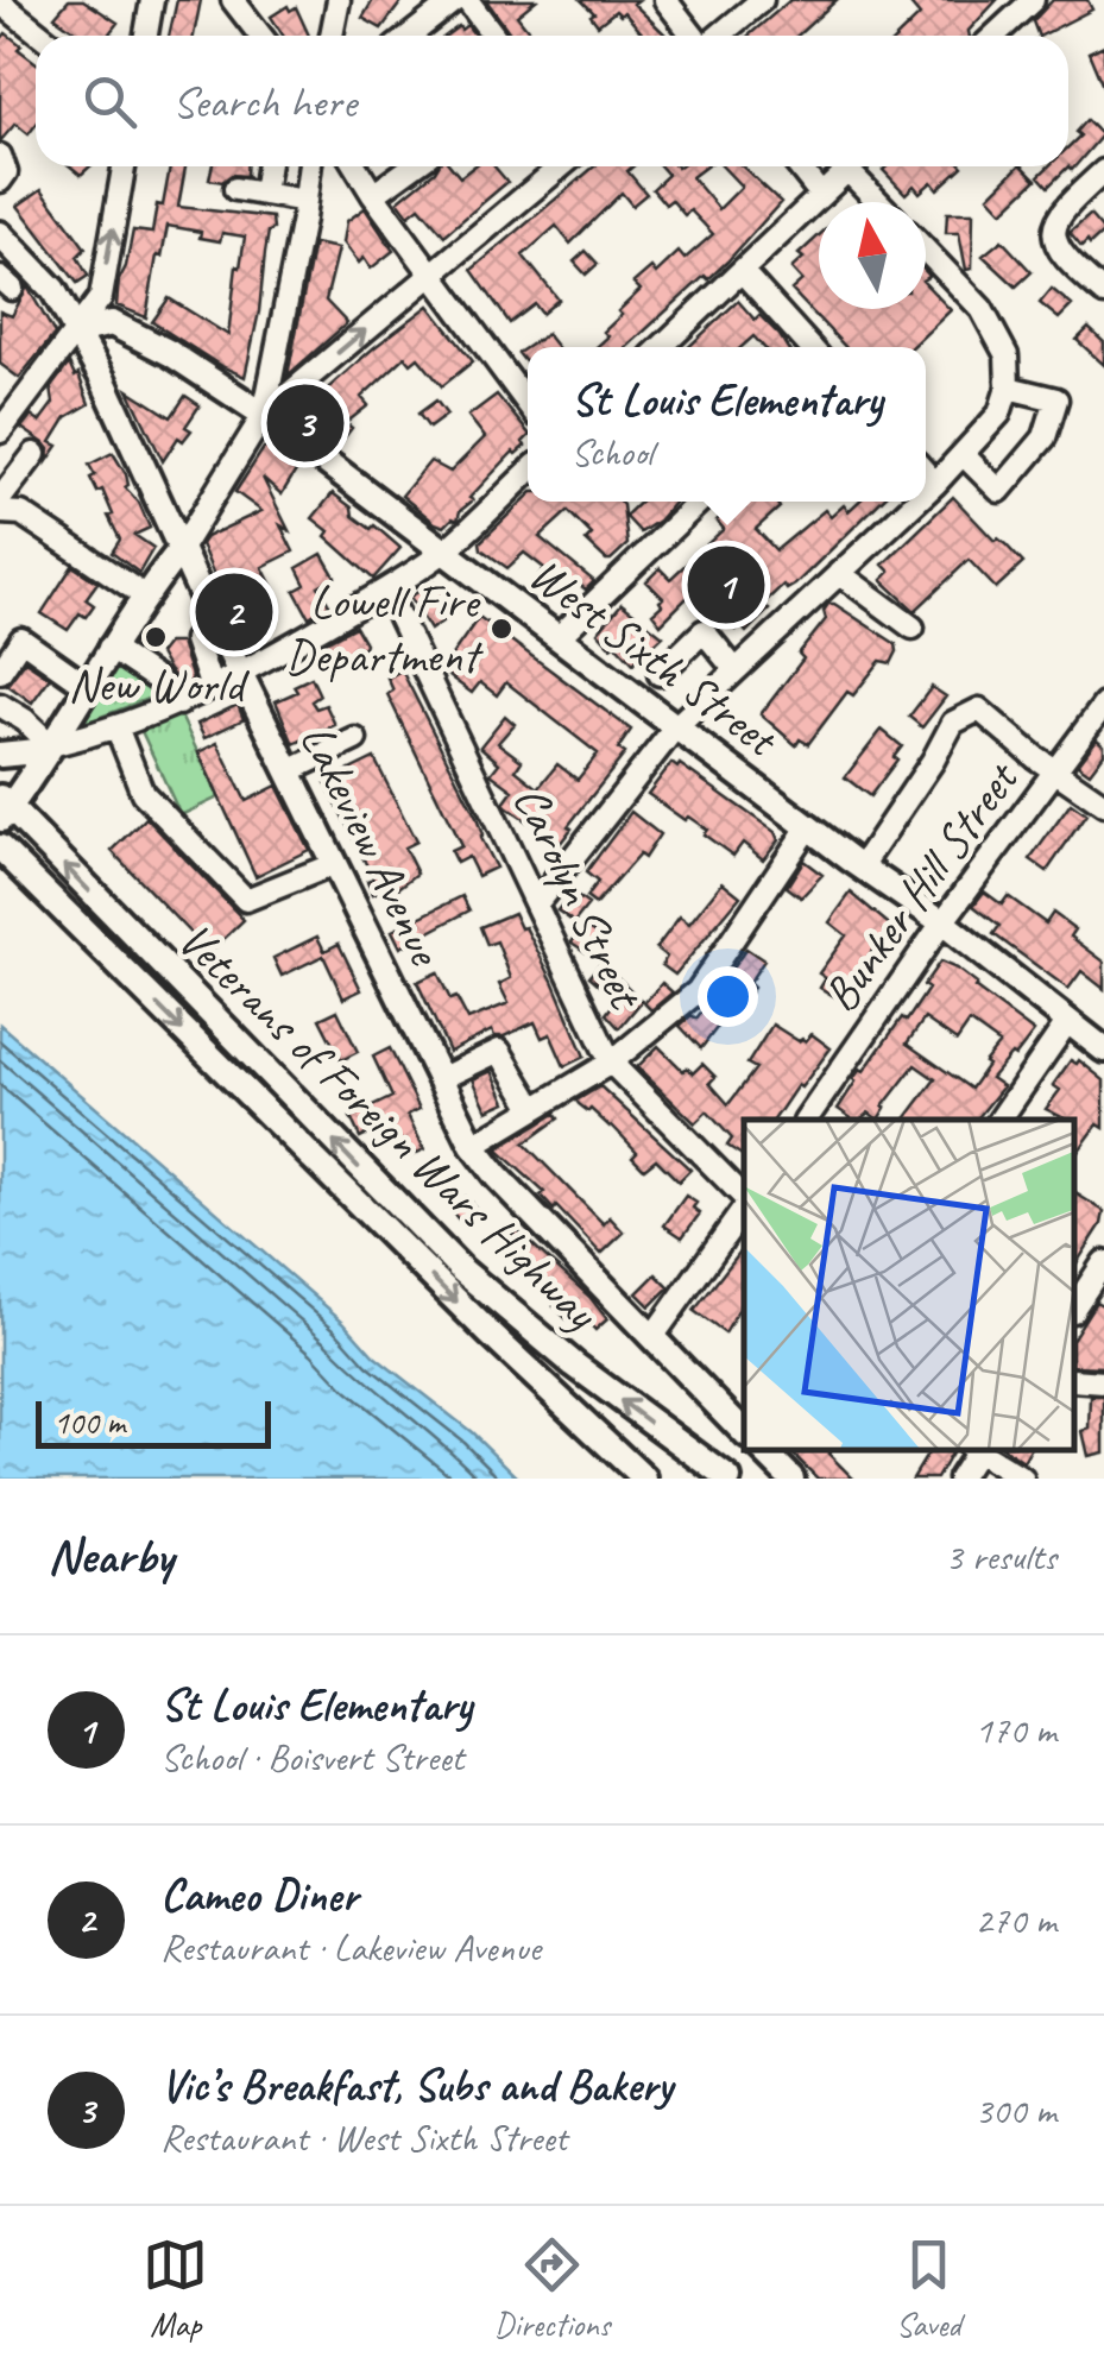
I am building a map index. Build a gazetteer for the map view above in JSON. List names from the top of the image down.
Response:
{
  "streets": {
    "main road": ["West Sixth Street", "Lakeview Avenue", "Veterans of Foreign Wars Highway"],
    "street": ["Bunker Hill Street", "Carolyn Street"]
  },
  "crossings": [
    ["West Sixth Street", "Lakeview Avenue"],
    ["West Sixth Street", "Bunker Hill Street"]
  ],
  "places": ["Lowell Fire Department", "New World"],
  "scale_bar": "100 m",
  "north": "top",
  "page": {
    "search": "Search here",
    "popup": ["St Louis Elementary", "School"],
    "pins": ["3", "1", "2"],
    "scale": "100 m",
    "heading": ["Nearby", "3 results"],
    "list": [
      {
        "mark": "1",
        "name": "St Louis Elementary",
        "note": "School · Boisvert Street",
        "value": "170 m"
      },
      {
        "mark": "2",
        "name": "Cameo Diner",
        "note": "Restaurant · Lakeview Avenue",
        "value": "270 m"
      },
      {
        "mark": "3",
        "name": "Vic’s Breakfast, Subs and Bakery",
        "note": "Restaurant · West Sixth Street",
        "value": "300 m"
      }
    ],
    "nav": ["Map", "Directions", "Saved"]
  }
}
